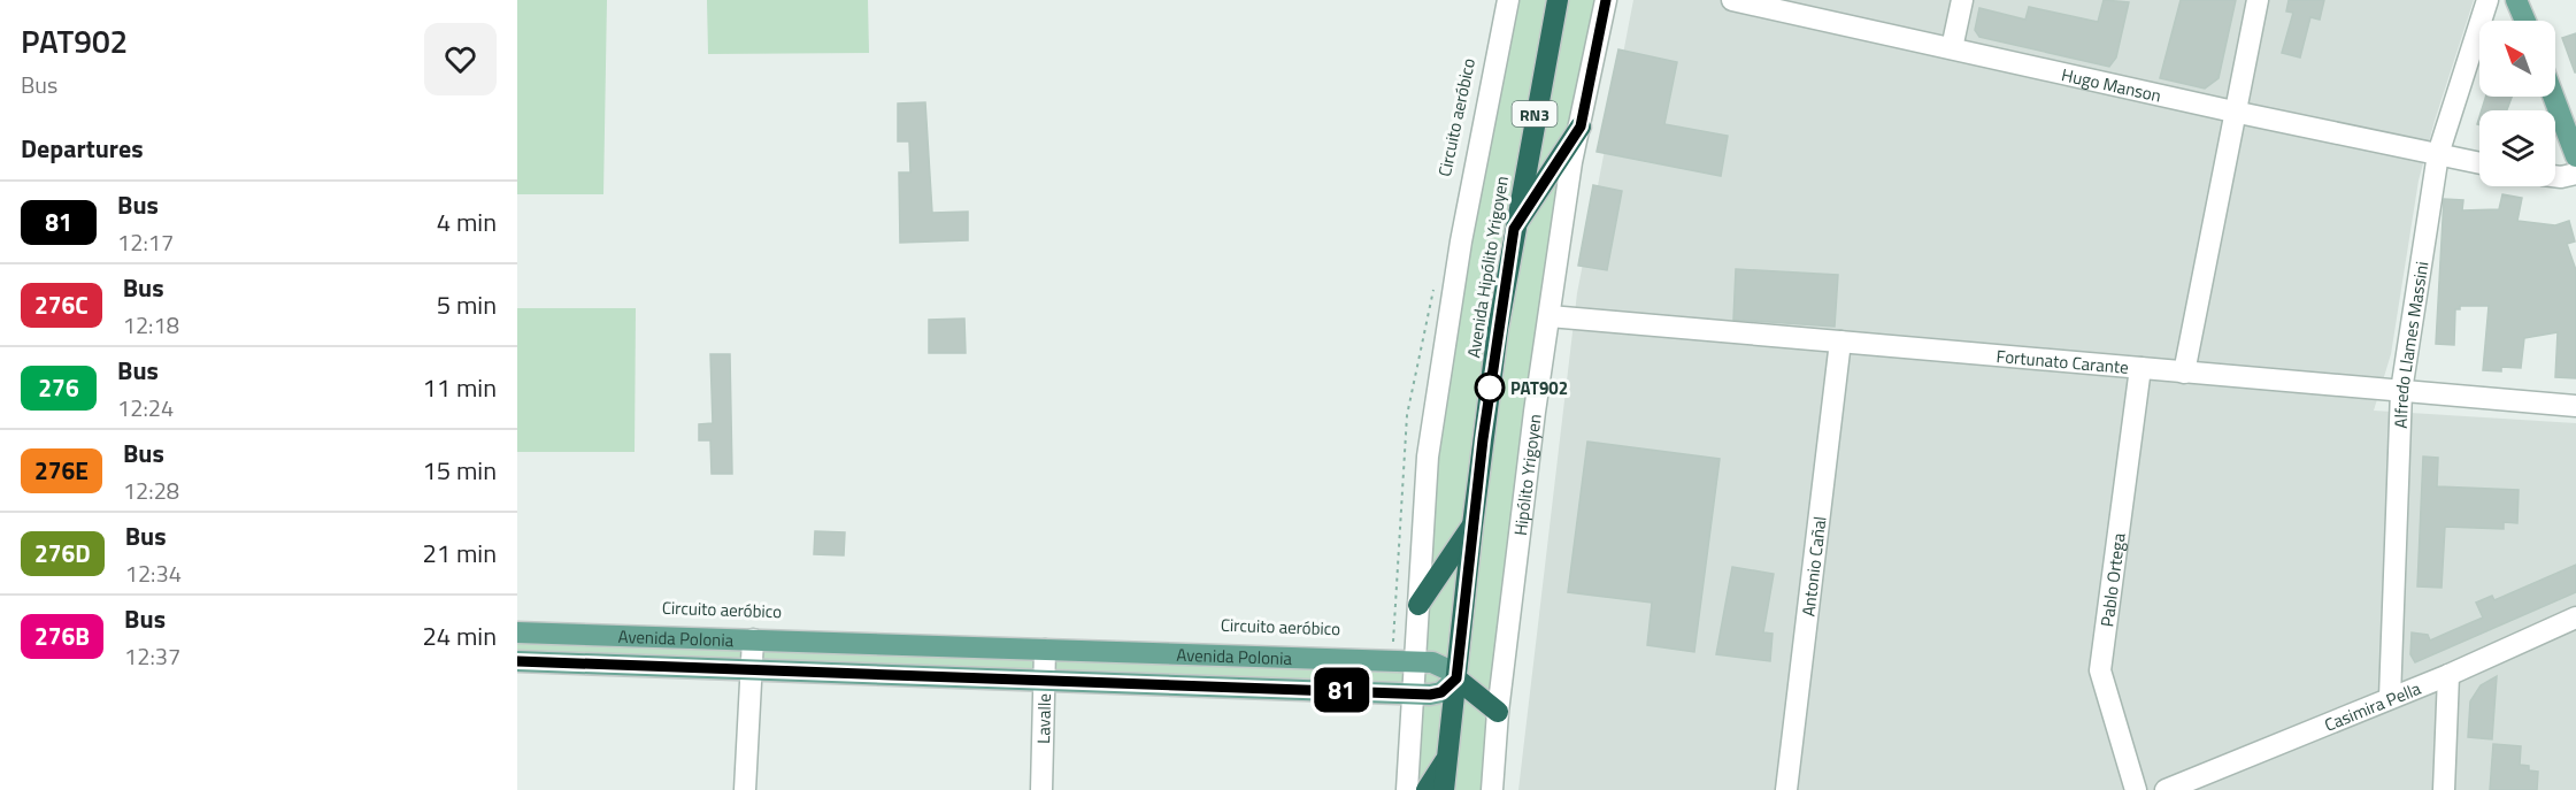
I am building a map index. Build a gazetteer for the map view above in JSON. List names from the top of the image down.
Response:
{
  "streets": {
    "highway": ["RN3", "Avenida Hipólito Yrigoyen"],
    "main road": ["Avenida Polonia"],
    "street": [
      "Hugo Manson",
      "Alfredo Llames Massini",
      "Fortunato Carante",
      "Hipólito Yrigoyen",
      "Antonio Cañal",
      "Pablo Ortega",
      "Casimira Pella",
      "Lavalle"
    ]
  },
  "crossings": [
    ["Hugo Manson", "Alfredo Llames Massini"],
    ["Avenida Hipólito Yrigoyen", "Avenida Polonia"],
    ["Alfredo Llames Massini", "Fortunato Carante"],
    ["Alfredo Llames Massini", "Casimira Pella"],
    ["Fortunato Carante", "Hipólito Yrigoyen"],
    ["Fortunato Carante", "Antonio Cañal"],
    ["Fortunato Carante", "Pablo Ortega"],
    ["Avenida Polonia", "Lavalle"]
  ],
  "places": ["PAT902"],
  "lines": ["bus line 81"],
  "north": "top left",
  "page": {
    "heading": [
      ["PAT902", "Bus"],
      "Departures"
    ],
    "on_map": "81",
    "list": [
      {
        "mark": "81",
        "name": "Bus",
        "note": "12:17",
        "value": "4 min"
      },
      {
        "mark": "276C",
        "name": "Bus",
        "note": "12:18",
        "value": "5 min"
      },
      {
        "mark": "276",
        "name": "Bus",
        "note": "12:24",
        "value": "11 min"
      },
      {
        "mark": "276E",
        "name": "Bus",
        "note": "12:28",
        "value": "15 min"
      },
      {
        "mark": "276D",
        "name": "Bus",
        "note": "12:34",
        "value": "21 min"
      },
      {
        "mark": "276B",
        "name": "Bus",
        "note": "12:37",
        "value": "24 min"
      }
    ]
  }
}
